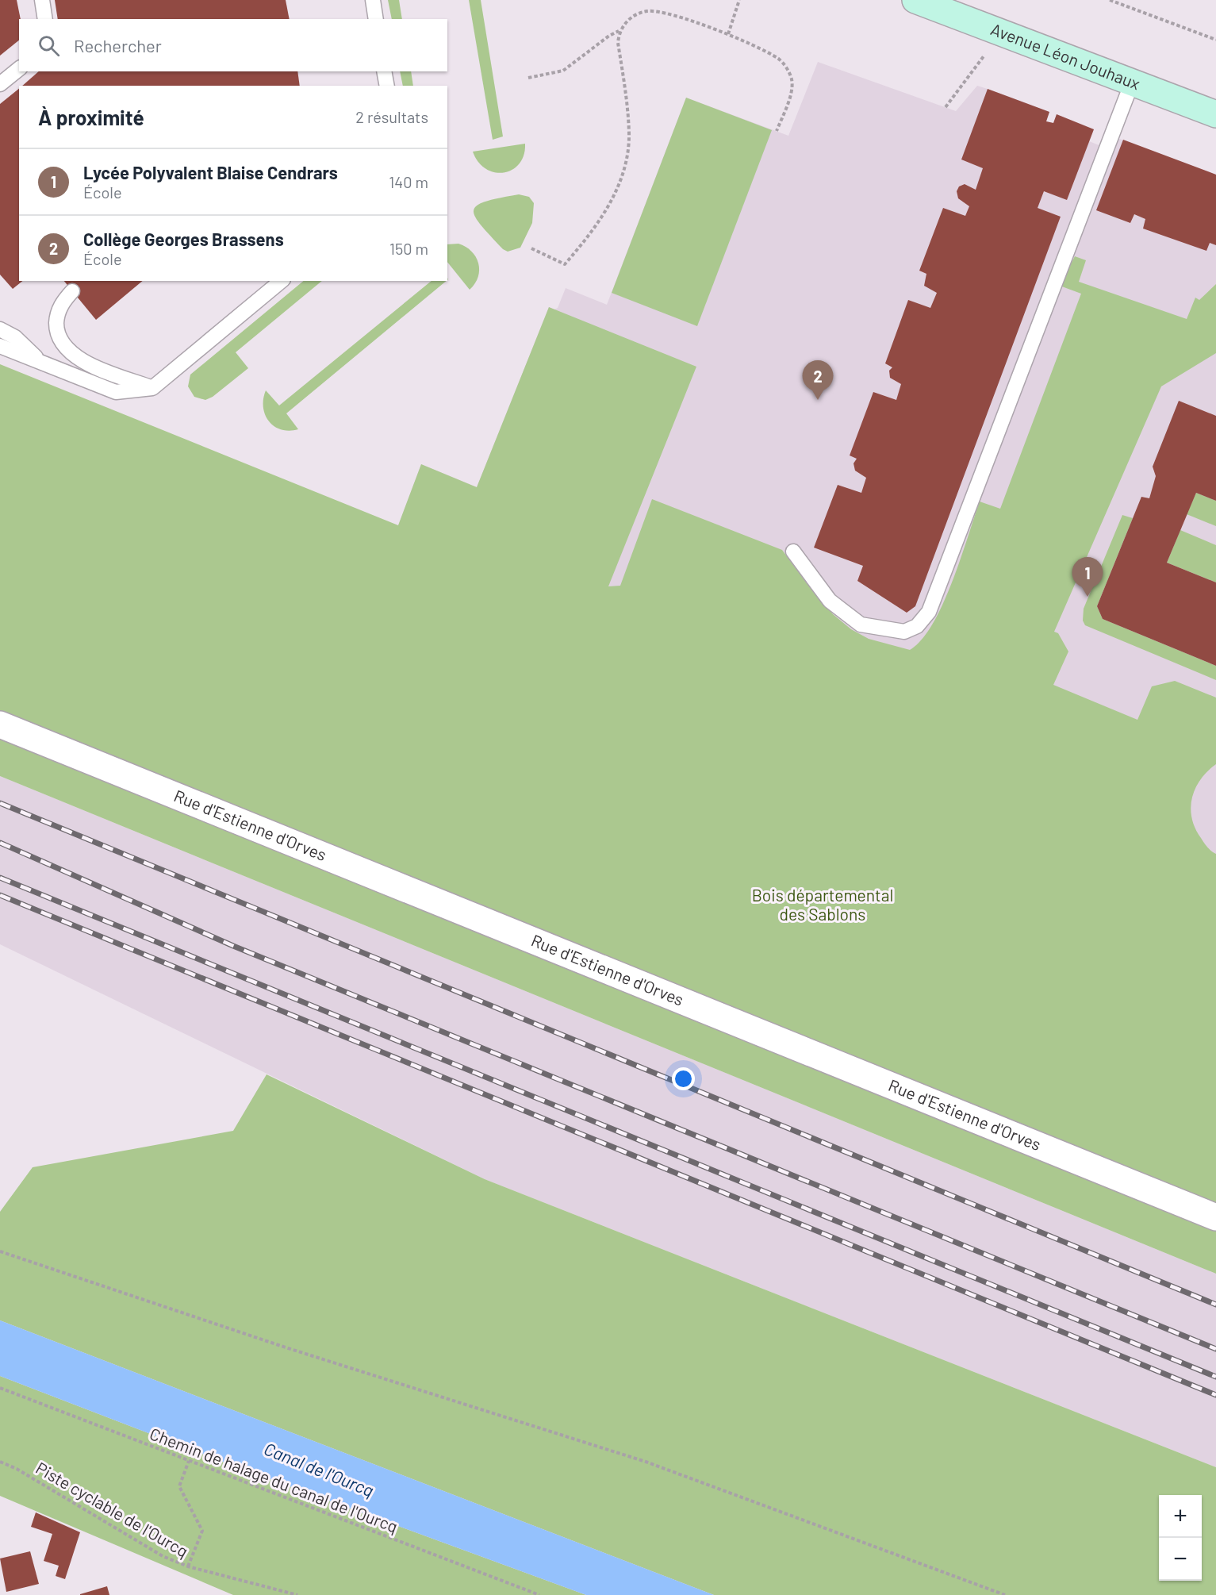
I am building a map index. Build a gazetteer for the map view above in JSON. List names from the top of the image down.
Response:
{
  "streets": {
    "street": ["Avenue Léon Jouhaux", "Rue d'Estienne d'Orves"],
    "path": ["Chemin de halage du canal de l'Ourcq", "Piste cyclable de l'Ourcq"]
  },
  "water": ["Canal de l'Ourcq"],
  "parks": ["Bois départemental des Sablons"],
  "page": {
    "search": "Rechercher",
    "heading": ["À proximité", "2 résultats"],
    "list": [
      {
        "mark": "1",
        "name": "Lycée Polyvalent Blaise Cendrars",
        "note": "École",
        "value": "140 m"
      },
      {
        "mark": "2",
        "name": "Collège Georges Brassens",
        "note": "École",
        "value": "150 m"
      }
    ],
    "pins": ["2", "1"],
    "map_buttons": ["+", "−"]
  }
}
